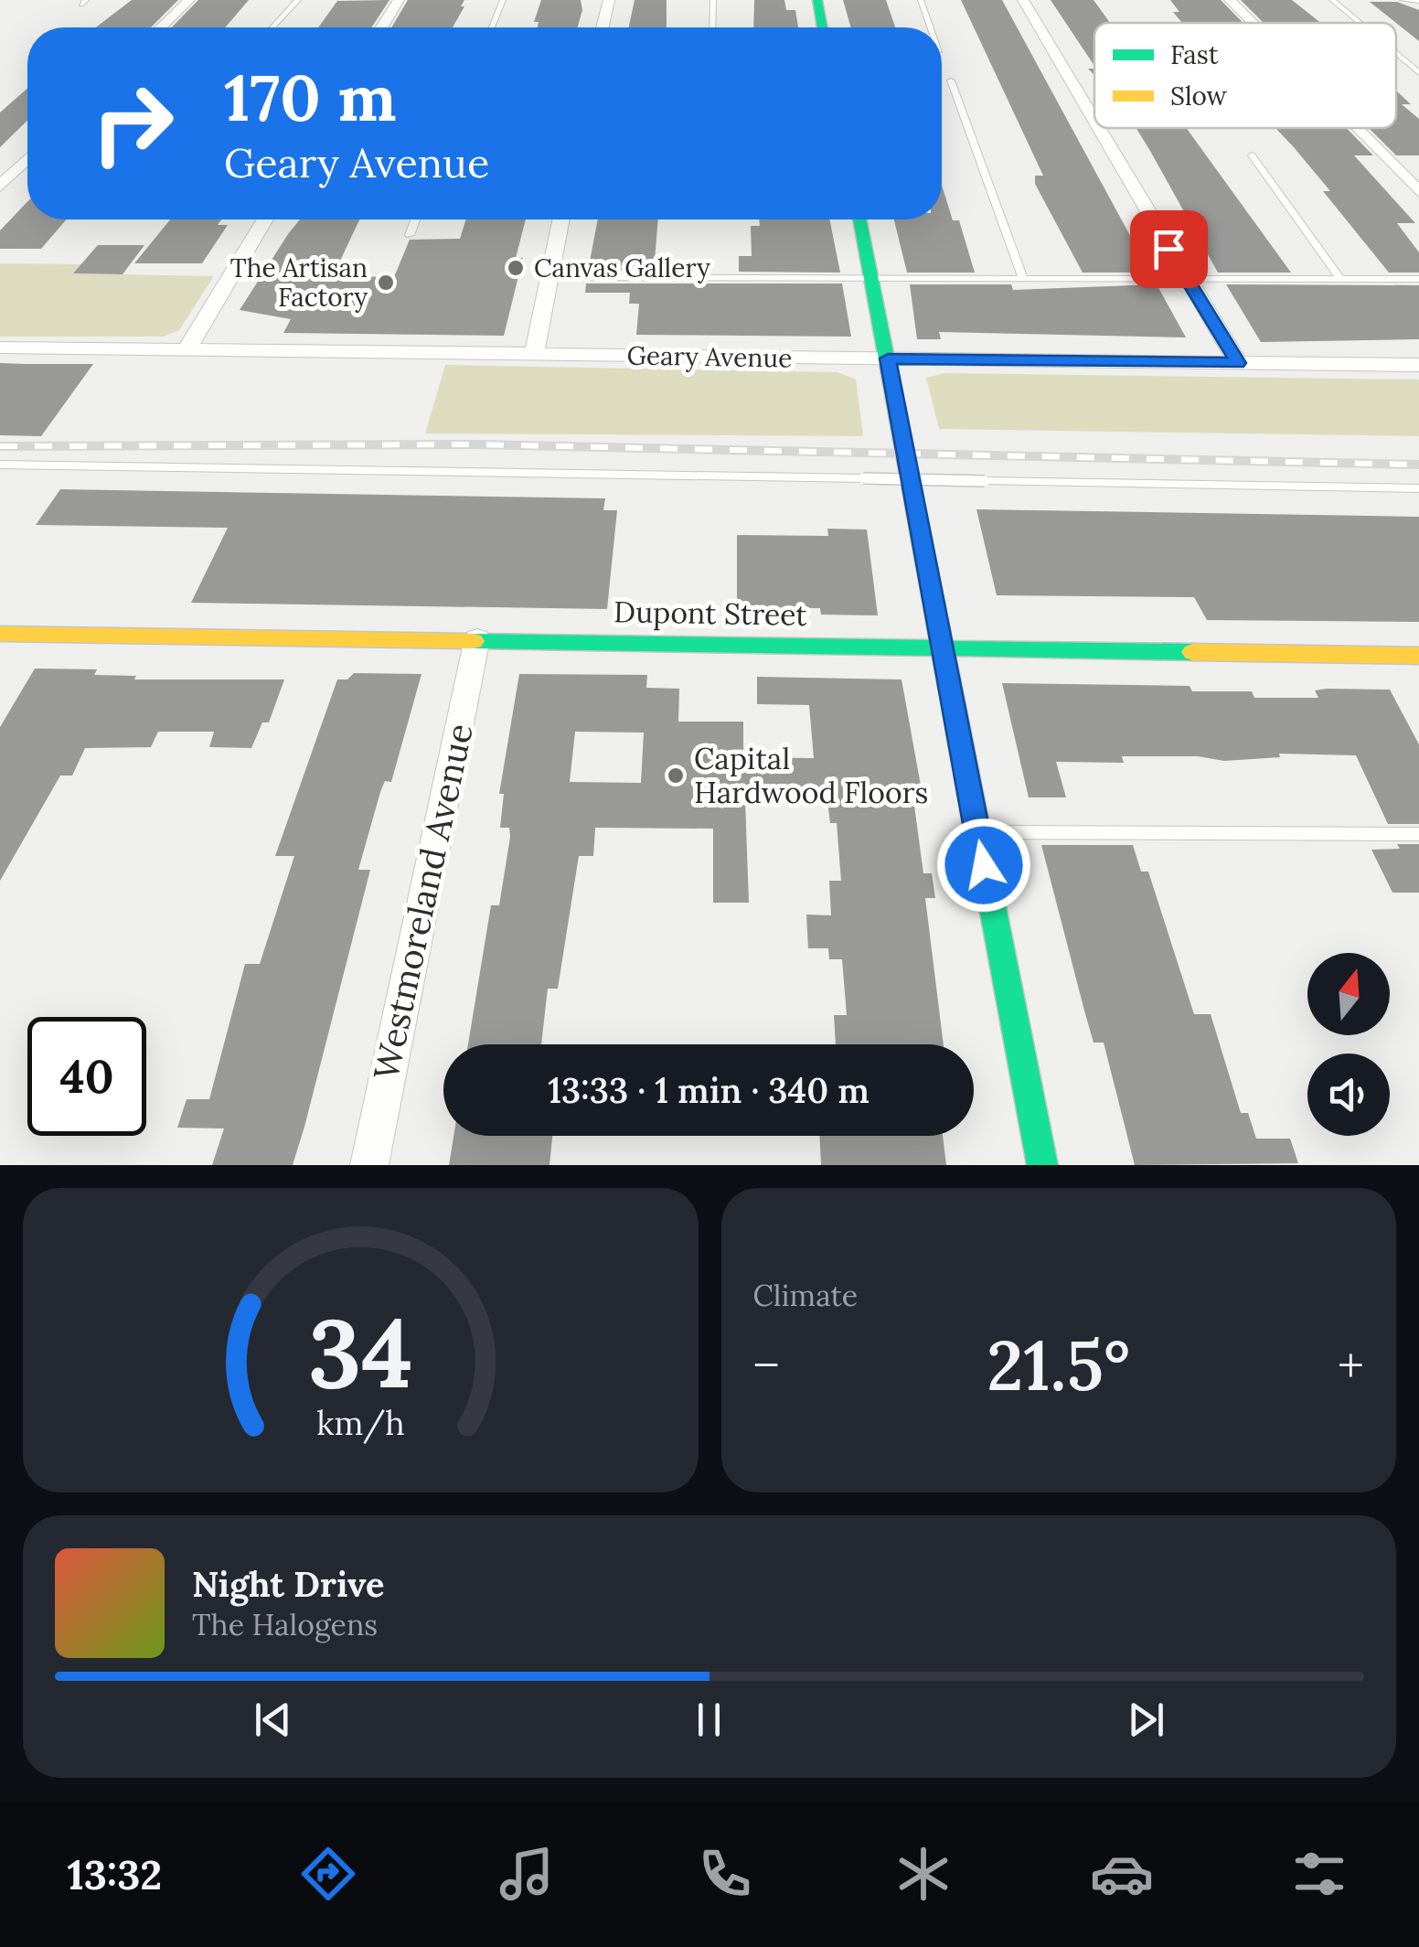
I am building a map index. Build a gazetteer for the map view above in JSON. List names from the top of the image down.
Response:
{
  "streets": {
    "street": ["Geary Avenue", "Dupont Street", "Westmoreland Avenue"]
  },
  "crossings": [
    ["Dupont Street", "Westmoreland Avenue"]
  ],
  "places": ["Canvas Gallery", "The Artisan Factory", "Capital Hardwood Floors"],
  "legend": ["Fast", "Slow"],
  "north": "top",
  "page": {
    "turn": ["170 m", "Geary Avenue"],
    "limit": "40",
    "trip": "13:33 · 1 min · 340 m",
    "tile": "Climate",
    "heat": ["−", "21.5°", "+"],
    "song": ["Night Drive", "The Halogens"],
    "tabs": "13:32",
    "gauge": ["34", "km/h"]
  }
}
